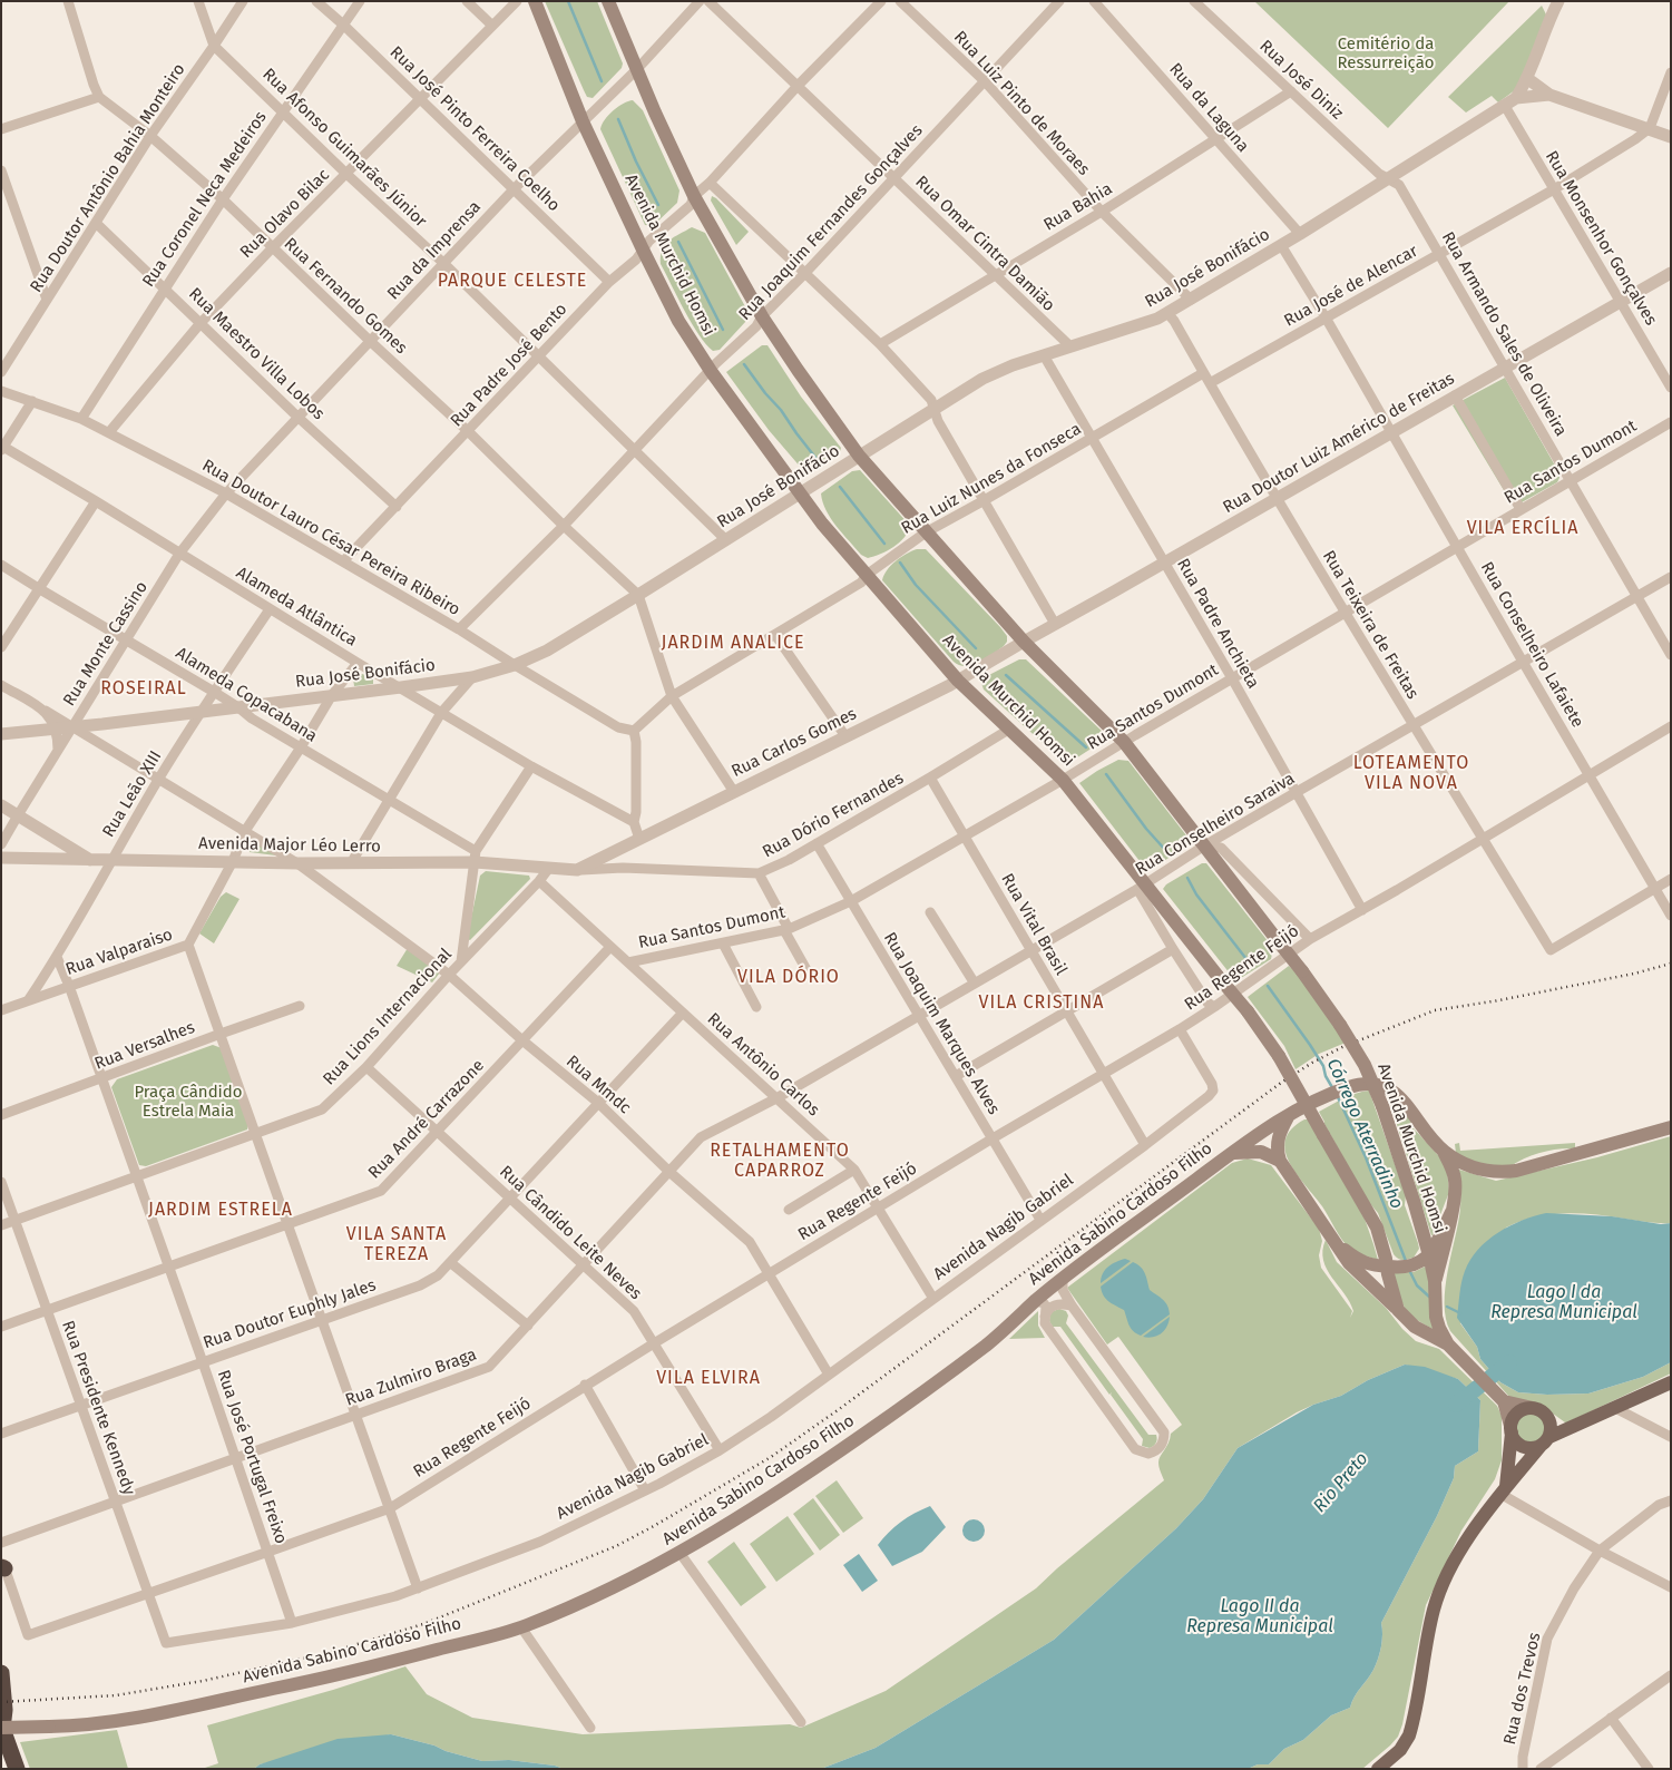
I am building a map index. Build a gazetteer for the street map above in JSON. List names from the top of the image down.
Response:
{
  "streets": {
    "main road": ["Avenida Murchid Homsi", "Avenida Sabino Cardoso Filho"],
    "street": [
      "Rua José Diniz",
      "Rua Luiz Pinto de Moraes",
      "Rua da Laguna",
      "Rua José Pinto Ferreira Coelho",
      "Rua Afonso Guimarães Júnior",
      "Rua Doutor Antônio Bahia Monteiro",
      "Rua Coronel Neca Medeiros",
      "Rua Bahia",
      "Rua Olavo Bilac",
      "Rua Joaquim Fernandes Gonçalves",
      "Rua Monsenhor Gonçalves",
      "Rua Omar Cintra Damião",
      "Rua da Imprensa",
      "Rua José Bonifácio",
      "Rua José de Alencar",
      "Rua Fernando Gomes",
      "Rua Armando Sales de Oliveira",
      "Rua Maestro Villa Lobos",
      "Rua Padre José Bento",
      "Rua Doutor Luiz Américo de Freitas",
      "Rua Santos Dumont",
      "Rua Luiz Nunes da Fonseca",
      "Rua Doutor Lauro César Pereira Ribeiro",
      "Alameda Atlântica",
      "Rua Padre Anchieta",
      "Rua Teixeira de Freitas",
      "Rua Monte Cassino",
      "Rua Conselheiro Lafaiete",
      "Alameda Copacabana",
      "Rua Carlos Gomes",
      "Rua Leão XIII",
      "Rua Dório Fernandes",
      "Rua Conselheiro Saraiva",
      "Avenida Major Léo Lerro",
      "Rua Vital Brasil",
      "Rua Valparaiso",
      "Rua Regente Feijó",
      "Rua Lions Internacional",
      "Rua Joaquim Marques Alves",
      "Rua Versalhes",
      "Rua Antônio Carlos",
      "Rua Mmdc",
      "Rua André Carrazone",
      "Avenida Nagib Gabriel",
      "Rua Cândido Leite Neves",
      "Rua Doutor Euphly Jales",
      "Rua Zulmiro Braga",
      "Rua Presidente Kennedy",
      "Rua José Portugal Freixo",
      "Rua dos Trevos"
    ]
  },
  "crossings": [
    ["Rua José Diniz", "Rua Bahia"],
    ["Rua José Diniz", "Rua José Bonifácio"],
    ["Rua José Diniz", "Rua Armando Sales de Oliveira"],
    ["Rua Luiz Pinto de Moraes", "Rua Bahia"],
    ["Rua Luiz Pinto de Moraes", "Rua Joaquim Fernandes Gonçalves"],
    ["Rua Luiz Pinto de Moraes", "Rua José Bonifácio"],
    ["Rua da Laguna", "Rua Bahia"],
    ["Rua da Laguna", "Rua José Bonifácio"],
    ["Rua José Pinto Ferreira Coelho", "Rua Coronel Neca Medeiros"],
    ["Rua José Pinto Ferreira Coelho", "Rua Olavo Bilac"],
    ["Rua José Pinto Ferreira Coelho", "Rua da Imprensa"],
    ["Rua José Pinto Ferreira Coelho", "Rua Padre José Bento"],
    ["Rua Afonso Guimarães Júnior", "Rua Doutor Antônio Bahia Monteiro"],
    ["Rua Afonso Guimarães Júnior", "Rua Coronel Neca Medeiros"],
    ["Rua Afonso Guimarães Júnior", "Rua Olavo Bilac"],
    ["Rua Afonso Guimarães Júnior", "Rua Joaquim Fernandes Gonçalves"],
    ["Rua Afonso Guimarães Júnior", "Rua da Imprensa"],
    ["Rua Afonso Guimarães Júnior", "Rua José Bonifácio"],
    ["Rua Afonso Guimarães Júnior", "Rua Padre José Bento"],
    ["Rua Doutor Antônio Bahia Monteiro", "Rua Fernando Gomes"],
    ["Rua Doutor Antônio Bahia Monteiro", "Rua Maestro Villa Lobos"],
    ["Rua Coronel Neca Medeiros", "Rua Fernando Gomes"],
    ["Rua Coronel Neca Medeiros", "Rua Maestro Villa Lobos"],
    ["Rua Coronel Neca Medeiros", "Rua Doutor Lauro César Pereira Ribeiro"],
    ["Rua Bahia", "Rua Omar Cintra Damião"],
    ["Rua Olavo Bilac", "Rua Fernando Gomes"],
    ["Rua Olavo Bilac", "Rua Maestro Villa Lobos"],
    ["Rua Olavo Bilac", "Rua Doutor Lauro César Pereira Ribeiro"],
    ["Rua Joaquim Fernandes Gonçalves", "Rua Omar Cintra Damião"],
    ["Rua Joaquim Fernandes Gonçalves", "Avenida Murchid Homsi"],
    ["Rua Joaquim Fernandes Gonçalves", "Rua Fernando Gomes"],
    ["Rua Joaquim Fernandes Gonçalves", "Rua Doutor Lauro César Pereira Ribeiro"],
    ["Rua Monsenhor Gonçalves", "Rua José Bonifácio"],
    ["Rua Monsenhor Gonçalves", "Rua José de Alencar"],
    ["Rua Monsenhor Gonçalves", "Rua Doutor Luiz Américo de Freitas"],
    ["Rua Omar Cintra Damião", "Rua José Bonifácio"],
    ["Rua Omar Cintra Damião", "Rua Padre José Bento"],
    ["Rua da Imprensa", "Avenida Murchid Homsi"],
    ["Rua da Imprensa", "Rua Fernando Gomes"],
    ["Rua da Imprensa", "Rua Maestro Villa Lobos"],
    ["Rua da Imprensa", "Rua Doutor Lauro César Pereira Ribeiro"],
    ["Rua da Imprensa", "Alameda Atlântica"],
    ["Rua da Imprensa", "Rua Monte Cassino"],
    ["Avenida Murchid Homsi", "Rua José Bonifácio"],
    ["Avenida Murchid Homsi", "Rua Padre José Bento"],
    ["Avenida Murchid Homsi", "Rua Doutor Luiz Américo de Freitas"],
    ["Avenida Murchid Homsi", "Rua Santos Dumont"],
    ["Avenida Murchid Homsi", "Rua Luiz Nunes da Fonseca"],
    ["Avenida Murchid Homsi", "Rua Carlos Gomes"],
    ["Avenida Murchid Homsi", "Rua Dório Fernandes"],
    ["Avenida Murchid Homsi", "Rua Conselheiro Saraiva"],
    ["Rua José Bonifácio", "Rua Fernando Gomes"],
    ["Rua José Bonifácio", "Rua Armando Sales de Oliveira"],
    ["Rua José Bonifácio", "Rua Doutor Lauro César Pereira Ribeiro"],
    ["Rua José Bonifácio", "Alameda Atlântica"],
    ["Rua José Bonifácio", "Rua Padre Anchieta"],
    ["Rua José Bonifácio", "Rua Teixeira de Freitas"],
    ["Rua José Bonifácio", "Rua Monte Cassino"],
    ["Rua José Bonifácio", "Rua Conselheiro Lafaiete"],
    ["Rua José Bonifácio", "Alameda Copacabana"],
    ["Rua José Bonifácio", "Rua Leão XIII"],
    ["Rua José Bonifácio", "Rua Valparaiso"],
    ["Rua José Bonifácio", "Rua Mmdc"],
    ["Rua José de Alencar", "Rua Armando Sales de Oliveira"],
    ["Rua José de Alencar", "Rua Teixeira de Freitas"],
    ["Rua José de Alencar", "Rua Conselheiro Lafaiete"],
    ["Rua Fernando Gomes", "Rua Padre José Bento"],
    ["Rua Armando Sales de Oliveira", "Rua Doutor Luiz Américo de Freitas"],
    ["Rua Armando Sales de Oliveira", "Rua Santos Dumont"],
    ["Rua Armando Sales de Oliveira", "Rua Conselheiro Saraiva"],
    ["Rua Maestro Villa Lobos", "Rua Padre José Bento"],
    ["Rua Padre José Bento", "Rua Doutor Lauro César Pereira Ribeiro"],
    ["Rua Doutor Luiz Américo de Freitas", "Rua Padre Anchieta"],
    ["Rua Doutor Luiz Américo de Freitas", "Rua Teixeira de Freitas"],
    ["Rua Doutor Luiz Américo de Freitas", "Rua Conselheiro Lafaiete"],
    ["Rua Doutor Luiz Américo de Freitas", "Rua Carlos Gomes"],
    ["Rua Santos Dumont", "Rua Padre Anchieta"],
    ["Rua Santos Dumont", "Rua Teixeira de Freitas"],
    ["Rua Santos Dumont", "Rua Conselheiro Lafaiete"],
    ["Rua Santos Dumont", "Rua Vital Brasil"],
    ["Rua Santos Dumont", "Rua Joaquim Marques Alves"],
    ["Rua Santos Dumont", "Rua Antônio Carlos"],
    ["Rua Luiz Nunes da Fonseca", "Rua Doutor Lauro César Pereira Ribeiro"],
    ["Rua Luiz Nunes da Fonseca", "Rua Padre Anchieta"],
    ["Rua Luiz Nunes da Fonseca", "Rua Teixeira de Freitas"],
    ["Alameda Atlântica", "Rua Monte Cassino"],
    ["Alameda Atlântica", "Rua Leão XIII"],
    ["Alameda Atlântica", "Rua Valparaiso"],
    ["Rua Padre Anchieta", "Rua Conselheiro Saraiva"],
    ["Rua Padre Anchieta", "Rua Regente Feijó"],
    ["Rua Teixeira de Freitas", "Rua Conselheiro Lafaiete"],
    ["Rua Teixeira de Freitas", "Rua Conselheiro Saraiva"],
    ["Rua Teixeira de Freitas", "Rua Regente Feijó"],
    ["Rua Monte Cassino", "Alameda Copacabana"],
    ["Rua Monte Cassino", "Rua Mmdc"],
    ["Rua Conselheiro Lafaiete", "Rua Conselheiro Saraiva"],
    ["Rua Conselheiro Lafaiete", "Rua Regente Feijó"],
    ["Alameda Copacabana", "Rua Leão XIII"],
    ["Alameda Copacabana", "Avenida Major Léo Lerro"],
    ["Alameda Copacabana", "Rua Valparaiso"],
    ["Rua Carlos Gomes", "Rua Dório Fernandes"],
    ["Rua Carlos Gomes", "Avenida Major Léo Lerro"],
    ["Rua Leão XIII", "Avenida Major Léo Lerro"],
    ["Rua Leão XIII", "Rua Valparaiso"],
    ["Rua Leão XIII", "Rua Mmdc"],
    ["Rua Leão XIII", "Rua José Portugal Freixo"],
    ["Rua Dório Fernandes", "Avenida Major Léo Lerro"],
    ["Rua Dório Fernandes", "Rua Vital Brasil"],
    ["Rua Dório Fernandes", "Rua Joaquim Marques Alves"],
    ["Rua Conselheiro Saraiva", "Rua Vital Brasil"],
    ["Rua Conselheiro Saraiva", "Rua Joaquim Marques Alves"],
    ["Rua Conselheiro Saraiva", "Rua Antônio Carlos"],
    ["Rua Conselheiro Saraiva", "Rua Zulmiro Braga"],
    ["Avenida Major Léo Lerro", "Rua Valparaiso"],
    ["Avenida Major Léo Lerro", "Rua Lions Internacional"],
    ["Avenida Major Léo Lerro", "Rua Mmdc"],
    ["Rua Vital Brasil", "Rua Regente Feijó"],
    ["Rua Vital Brasil", "Avenida Nagib Gabriel"],
    ["Rua Valparaiso", "Rua Mmdc"],
    ["Rua Valparaiso", "Rua José Portugal Freixo"],
    ["Rua Regente Feijó", "Rua Joaquim Marques Alves"],
    ["Rua Regente Feijó", "Rua Antônio Carlos"],
    ["Rua Regente Feijó", "Rua Mmdc"],
    ["Rua Regente Feijó", "Avenida Nagib Gabriel"],
    ["Rua Regente Feijó", "Rua Cândido Leite Neves"],
    ["Rua Regente Feijó", "Rua Presidente Kennedy"],
    ["Rua Regente Feijó", "Rua José Portugal Freixo"],
    ["Rua Lions Internacional", "Rua Antônio Carlos"],
    ["Rua Lions Internacional", "Rua Mmdc"],
    ["Rua Lions Internacional", "Rua Cândido Leite Neves"],
    ["Rua Lions Internacional", "Rua Presidente Kennedy"],
    ["Rua Lions Internacional", "Rua José Portugal Freixo"],
    ["Rua Joaquim Marques Alves", "Avenida Nagib Gabriel"],
    ["Rua Versalhes", "Rua José Portugal Freixo"],
    ["Rua Antônio Carlos", "Rua André Carrazone"],
    ["Rua Antônio Carlos", "Avenida Nagib Gabriel"],
    ["Rua Antônio Carlos", "Rua Doutor Euphly Jales"],
    ["Rua Antônio Carlos", "Rua Zulmiro Braga"],
    ["Rua Mmdc", "Rua André Carrazone"],
    ["Rua Mmdc", "Avenida Nagib Gabriel"],
    ["Rua Mmdc", "Rua Doutor Euphly Jales"],
    ["Rua Mmdc", "Rua Zulmiro Braga"],
    ["Rua André Carrazone", "Rua Cândido Leite Neves"],
    ["Rua André Carrazone", "Rua Presidente Kennedy"],
    ["Rua André Carrazone", "Rua José Portugal Freixo"],
    ["Avenida Nagib Gabriel", "Rua Cândido Leite Neves"],
    ["Avenida Nagib Gabriel", "Rua Presidente Kennedy"],
    ["Avenida Nagib Gabriel", "Rua José Portugal Freixo"],
    ["Rua Cândido Leite Neves", "Rua Doutor Euphly Jales"],
    ["Rua Cândido Leite Neves", "Rua Zulmiro Braga"],
    ["Rua Doutor Euphly Jales", "Rua Presidente Kennedy"],
    ["Rua Doutor Euphly Jales", "Rua José Portugal Freixo"],
    ["Rua Zulmiro Braga", "Rua Presidente Kennedy"],
    ["Rua Zulmiro Braga", "Rua José Portugal Freixo"]
  ],
  "districts": [
    "PARQUE CELESTE",
    "VILA ERCÍLIA",
    "JARDIM ANALICE",
    "ROSEIRAL",
    "LOTEAMENTO VILA NOVA",
    "VILA DÓRIO",
    "VILA CRISTINA",
    "RETALHAMENTO CAPARROZ",
    "JARDIM ESTRELA",
    "VILA SANTA TEREZA",
    "VILA ELVIRA"
  ],
  "water": [
    "Córrego Aterradinho",
    "Lago I da Represa Municipal",
    "Rio Preto",
    "Lago II da Represa Municipal"
  ],
  "parks": ["Cemitério da Ressurreição", "Praça Cândido Estrela Maia"]
}
